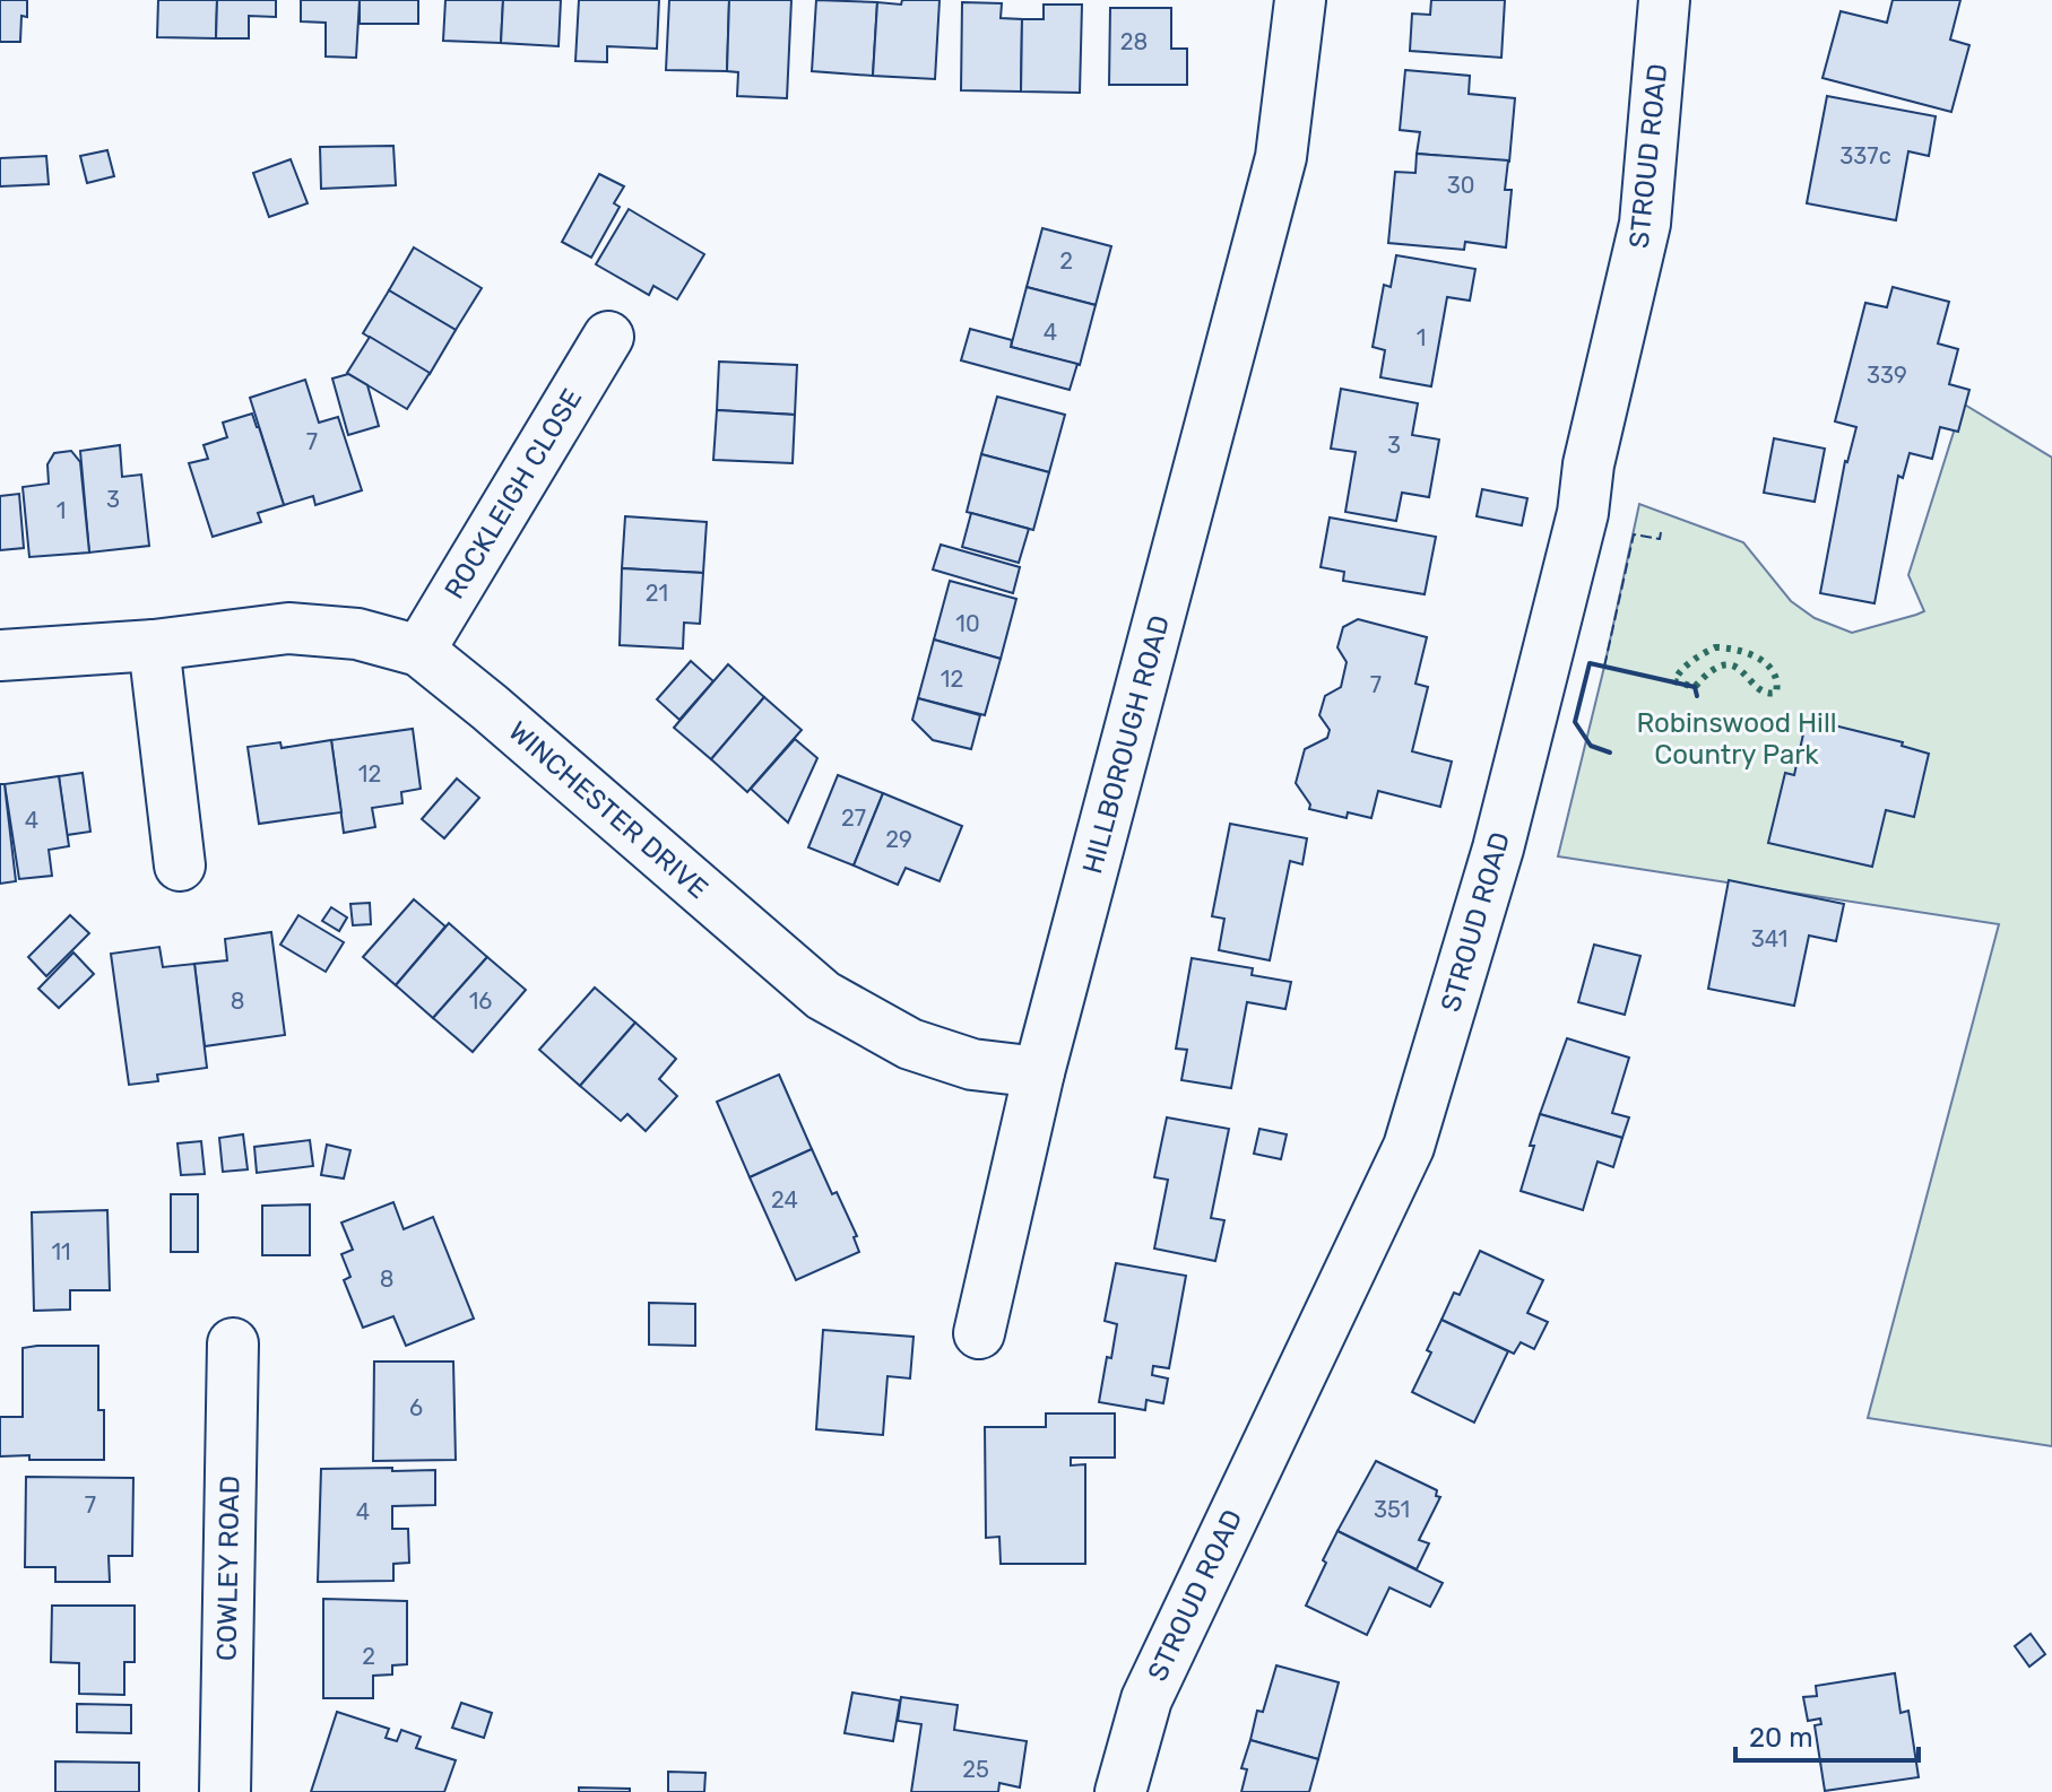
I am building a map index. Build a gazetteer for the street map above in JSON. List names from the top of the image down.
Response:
{
  "streets": {
    "street": [
      "STROUD ROAD",
      "ROCKLEIGH CLOSE",
      "HILLBOROUGH ROAD",
      "WINCHESTER DRIVE",
      "COWLEY ROAD"
    ]
  },
  "crossings": [
    ["ROCKLEIGH CLOSE", "WINCHESTER DRIVE"],
    ["HILLBOROUGH ROAD", "WINCHESTER DRIVE"]
  ],
  "parks": ["Robinswood Hill Country Park"],
  "house_numbers": [
    "28",
    "337c",
    "30",
    "2",
    "4",
    "1",
    "339",
    "7",
    "3",
    "3",
    "1",
    "21",
    "10",
    "12",
    "7",
    "12",
    "27",
    "4",
    "29",
    "341",
    "8",
    "16",
    "24",
    "11",
    "8",
    "6",
    "7",
    "351",
    "4",
    "2",
    "25"
  ],
  "scale_bar": "20 m"
}
